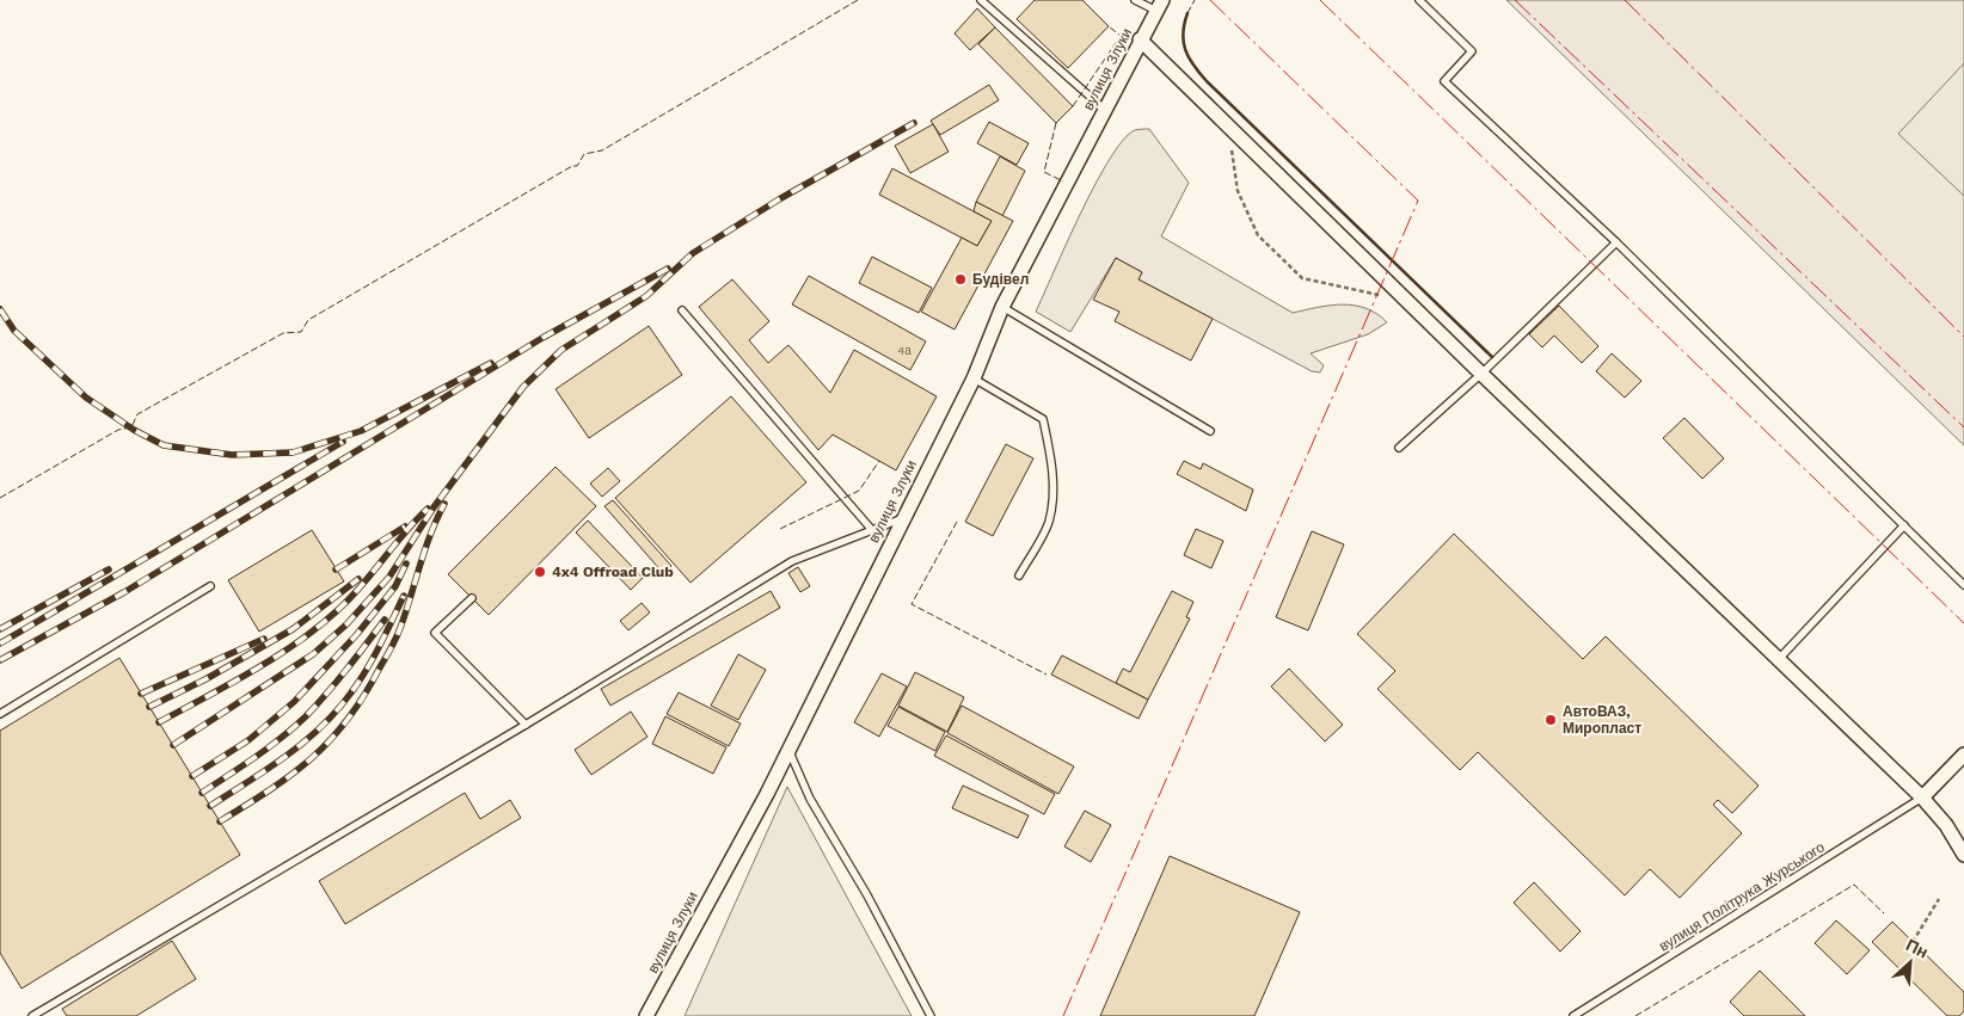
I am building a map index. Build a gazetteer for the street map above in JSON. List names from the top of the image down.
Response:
{
  "streets": {
    "street": ["вулиця Злуки"],
    "lane": ["вулиця Політрука Журського"]
  },
  "places": ["Будівел", "4x4 Offroad Club", "АвтоВАЗ, Миропласт"],
  "house_numbers": ["4а"],
  "north": "top right"
}
